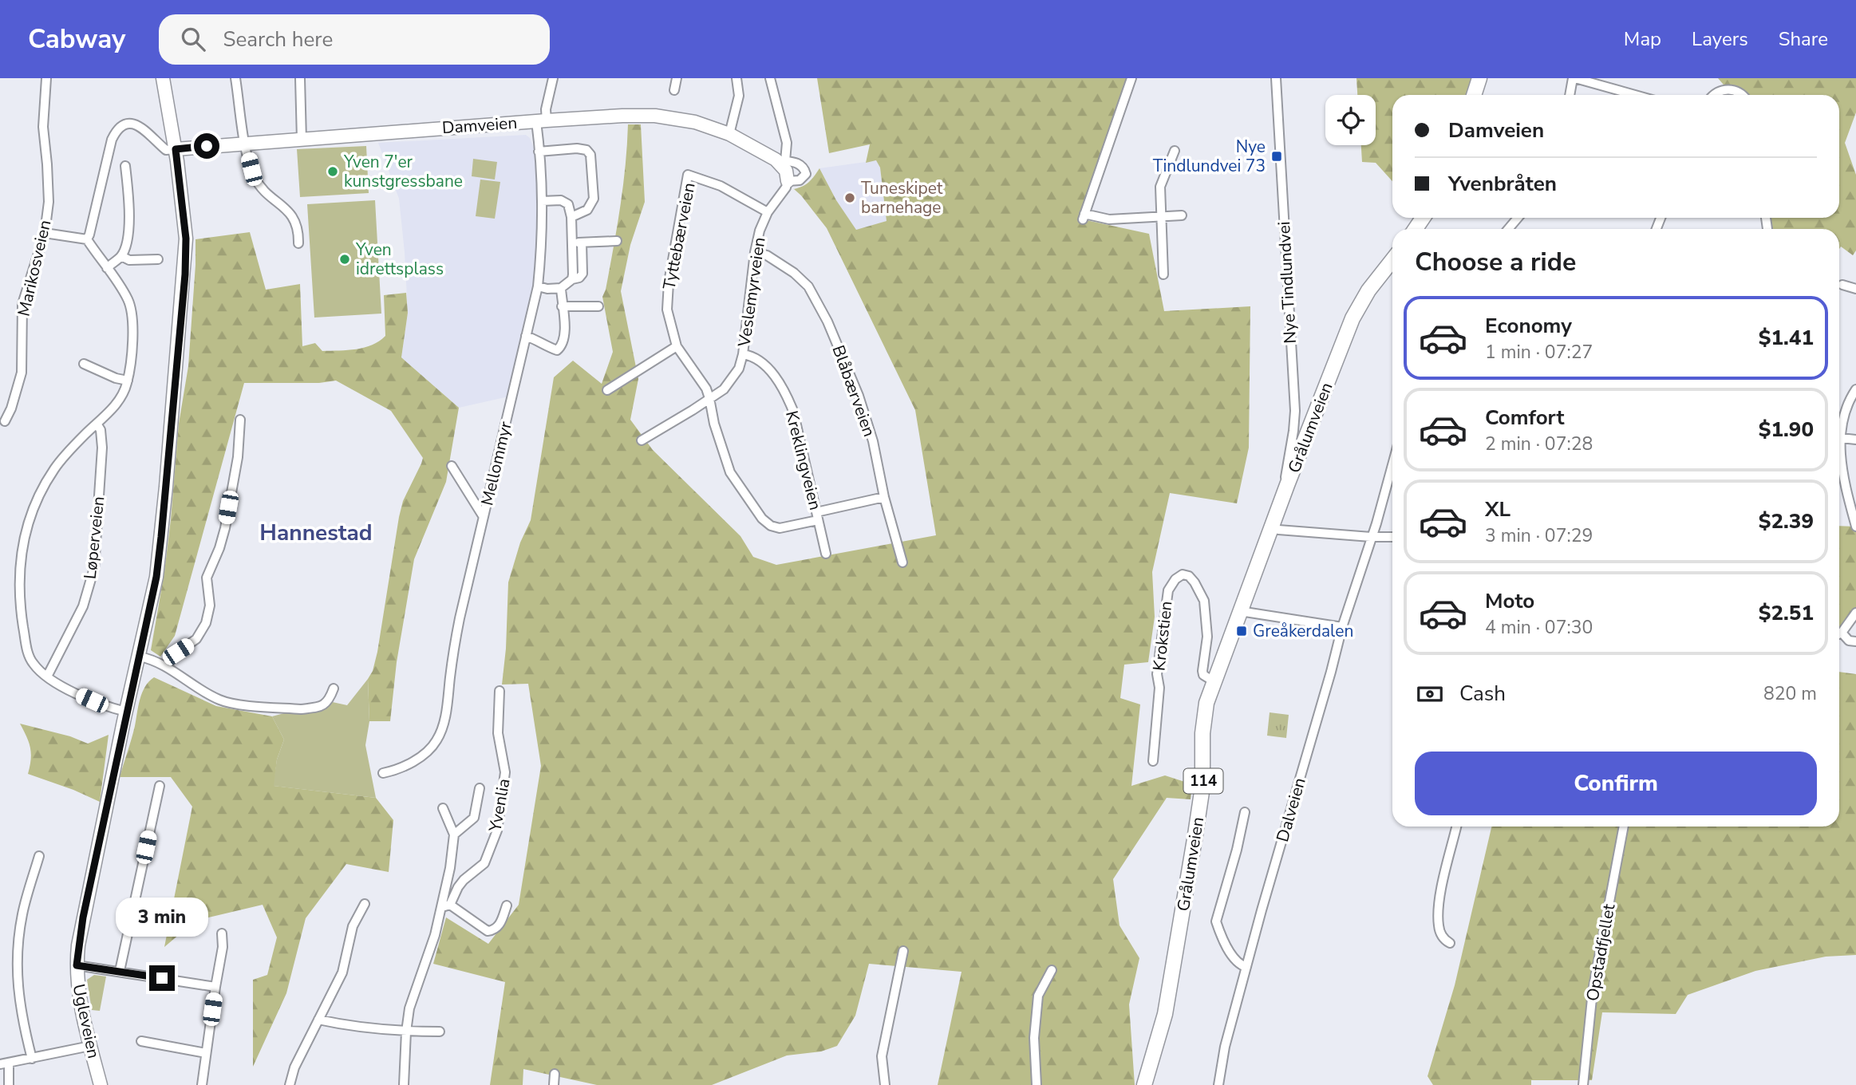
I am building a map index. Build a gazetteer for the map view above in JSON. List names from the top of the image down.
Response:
{
  "streets": {
    "main road": ["Grålumveien", "114"],
    "street": [
      "Damveien",
      "Tyttebærveien",
      "Marikosveien",
      "Nye Tindlundvei",
      "Veslemyrveien",
      "Blåbærveien",
      "Kreklingveien",
      "Mellommyr",
      "Løperveien",
      "Krokstien",
      "Yvenlia",
      "Dalveien",
      "Opstadfjellet",
      "Ugleveien"
    ]
  },
  "crossings": [
    ["Damveien", "Veslemyrveien"],
    ["Damveien", "Mellommyr"],
    ["Damveien", "Ugleveien"],
    ["Tyttebærveien", "Veslemyrveien"],
    ["Tyttebærveien", "Blåbærveien"],
    ["Tyttebærveien", "Kreklingveien"],
    ["Nye Tindlundvei", "Grålumveien"],
    ["Veslemyrveien", "Blåbærveien"],
    ["Veslemyrveien", "Kreklingveien"],
    ["Grålumveien", "Krokstien"]
  ],
  "districts": ["Hannestad"],
  "places": {
    "transit": ["Nye Tindlundvei 73", "Greåkerdalen"],
    "other": ["Yven 7'er kunstgressbane", "Tuneskipet barnehage", "Yven idrettsplass"]
  },
  "page": {
    "header": "Cabway",
    "search": "Search here",
    "nav": ["Map", "Layers", "Share"],
    "banner": ["Damveien", "Yvenbråten"],
    "heading": "Choose a ride",
    "list": [
      {
        "name": "Economy",
        "note": "1 min · 07:27",
        "value": "$1.41"
      },
      {
        "name": "Comfort",
        "note": "2 min · 07:28",
        "value": "$1.90"
      },
      {
        "name": "XL",
        "note": "3 min · 07:29",
        "value": "$2.39"
      },
      {
        "name": "Moto",
        "note": "4 min · 07:30",
        "value": "$2.51"
      }
    ],
    "pay": ["Cash", "820 m"],
    "buttons": "Confirm",
    "bubble": "3 min"
  }
}
